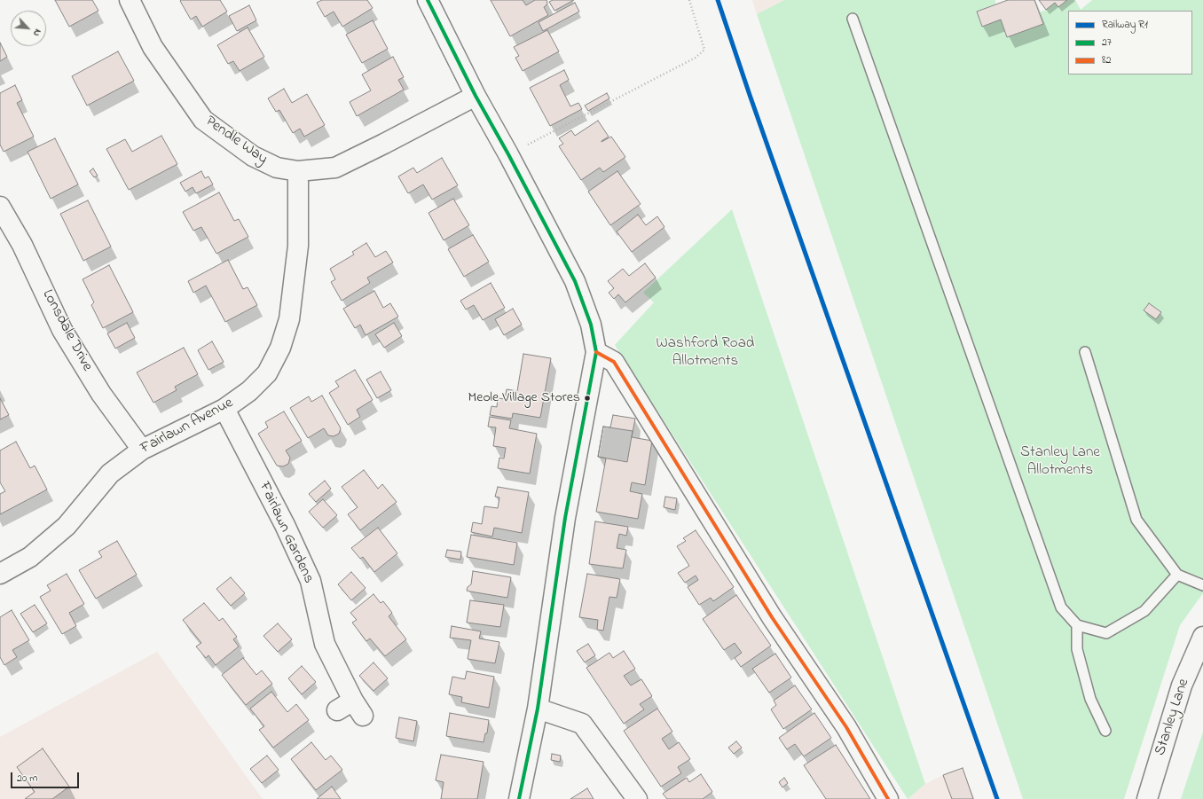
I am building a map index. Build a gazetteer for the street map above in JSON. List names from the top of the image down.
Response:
{
  "streets": {
    "street": [
      "Pendle Way",
      "Lonsdale Drive",
      "Fairlawn Avenue",
      "Fairlawn Gardens",
      "Stanley Lane"
    ]
  },
  "crossings": [
    ["Pendle Way", "Fairlawn Avenue"],
    ["Lonsdale Drive", "Fairlawn Avenue"],
    ["Fairlawn Avenue", "Fairlawn Gardens"]
  ],
  "parks": ["Washford Road Allotments", "Stanley Lane Allotments"],
  "places": ["Meole Village Stores"],
  "lines": ["rail line R1", "transit line 27", "transit line 82"],
  "legend": ["Railway R1", "27", "82"],
  "scale_bar": "20 m",
  "north": "bottom right"
}
